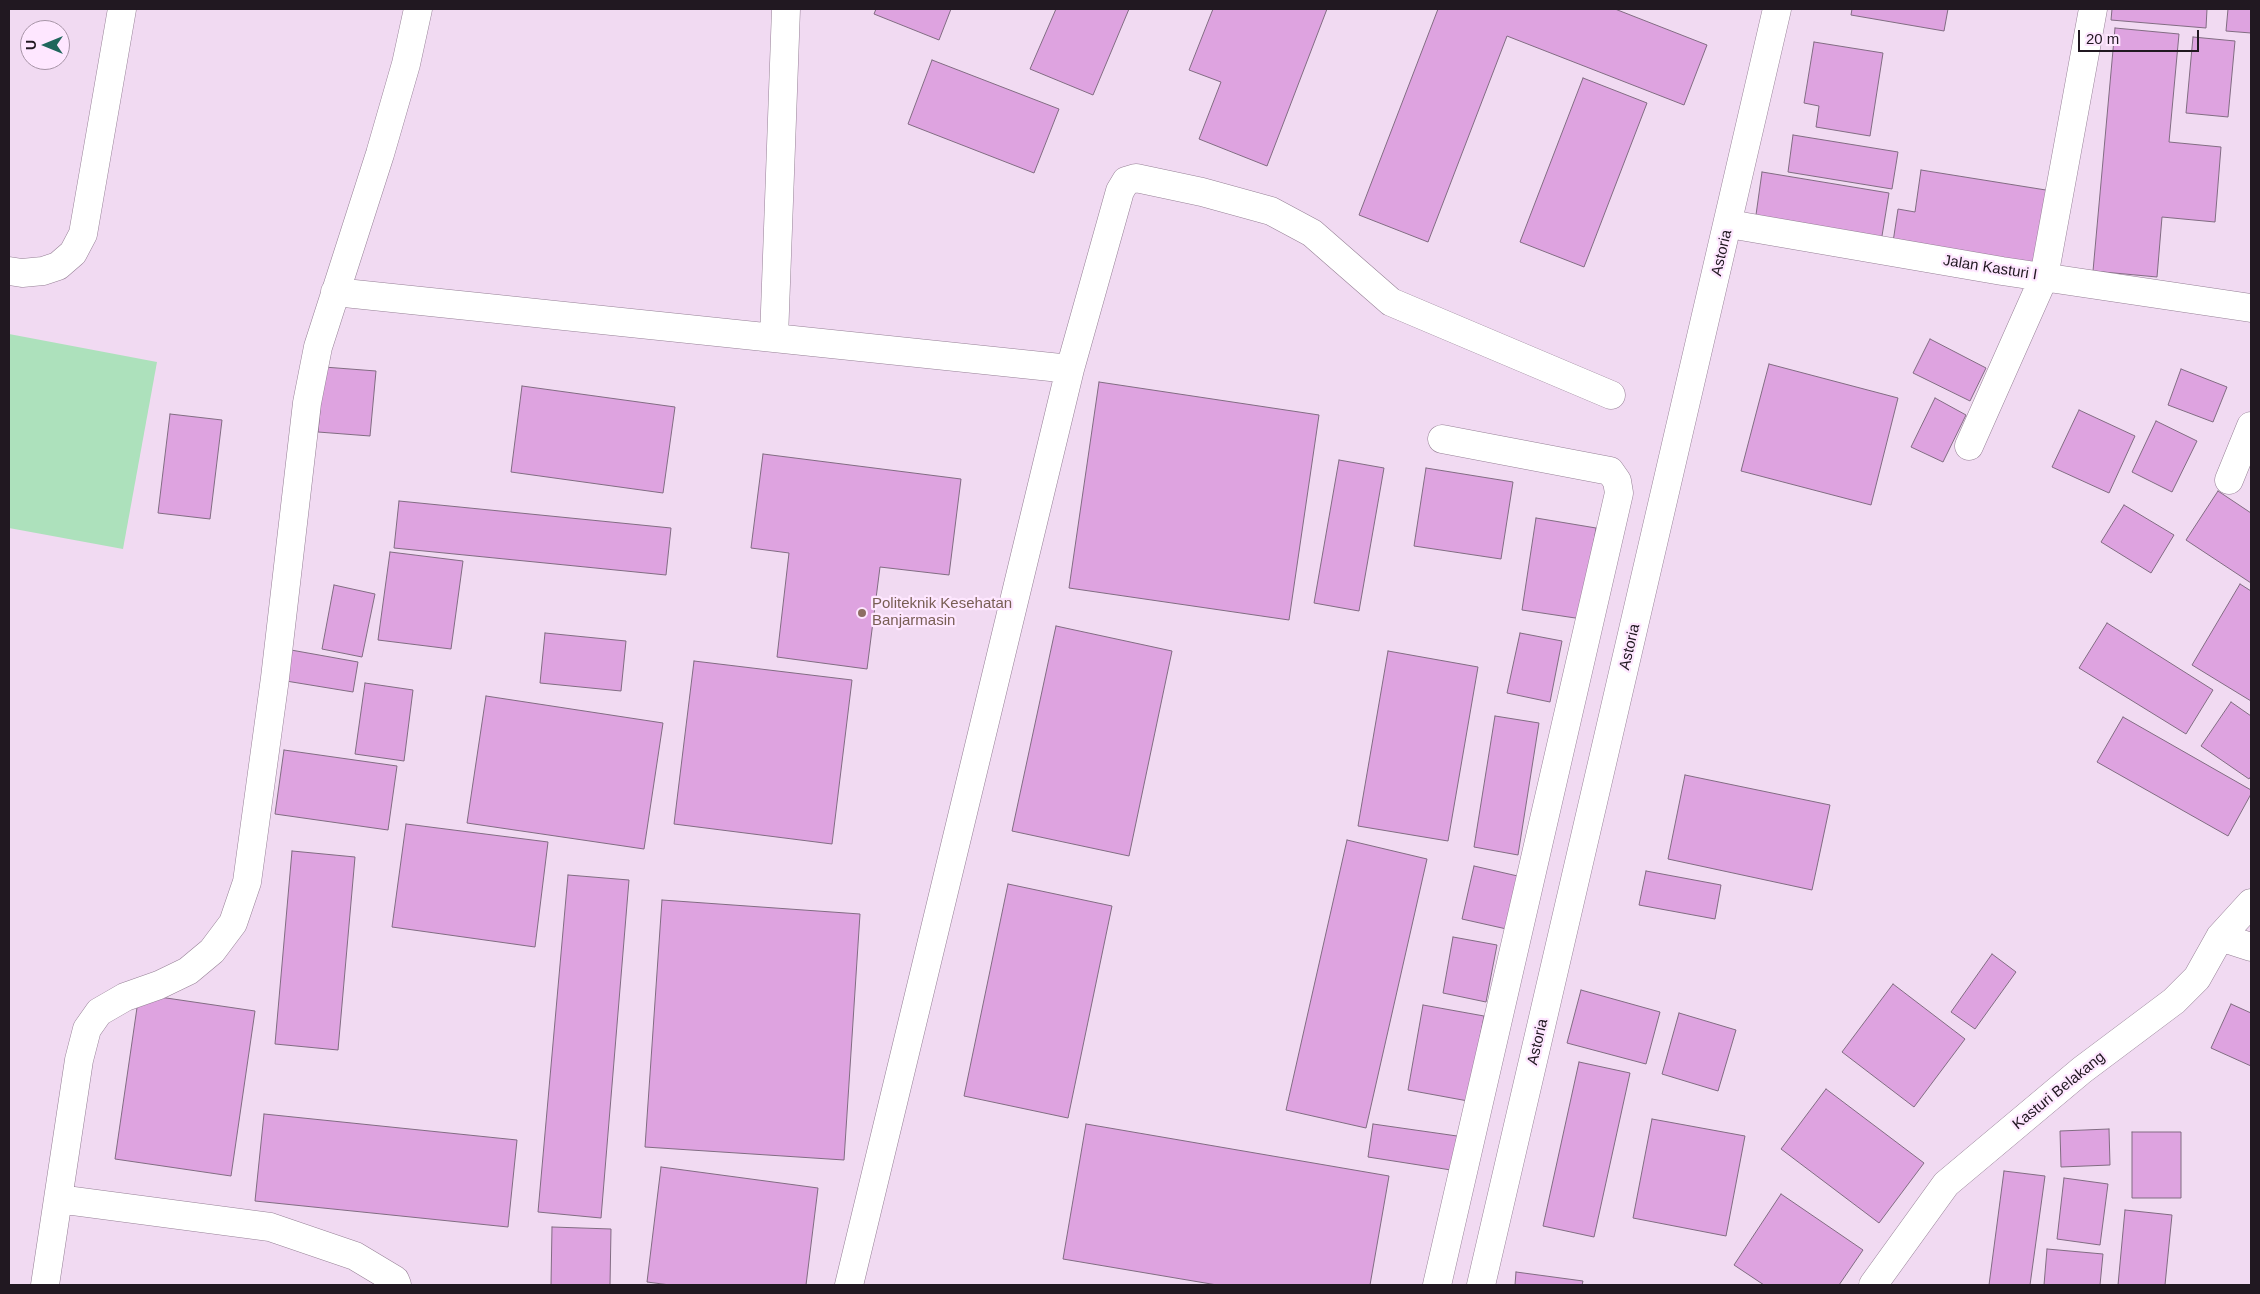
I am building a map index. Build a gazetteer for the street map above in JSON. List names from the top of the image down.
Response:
{
  "streets": {
    "street": ["Astoria", "Jalan Kasturi I", "Kasturi Belakang"]
  },
  "crossings": [
    ["Astoria", "Jalan Kasturi I"]
  ],
  "places": ["Politeknik Kesehatan Banjarmasin"],
  "scale_bar": "20 m",
  "north": "left"
}
